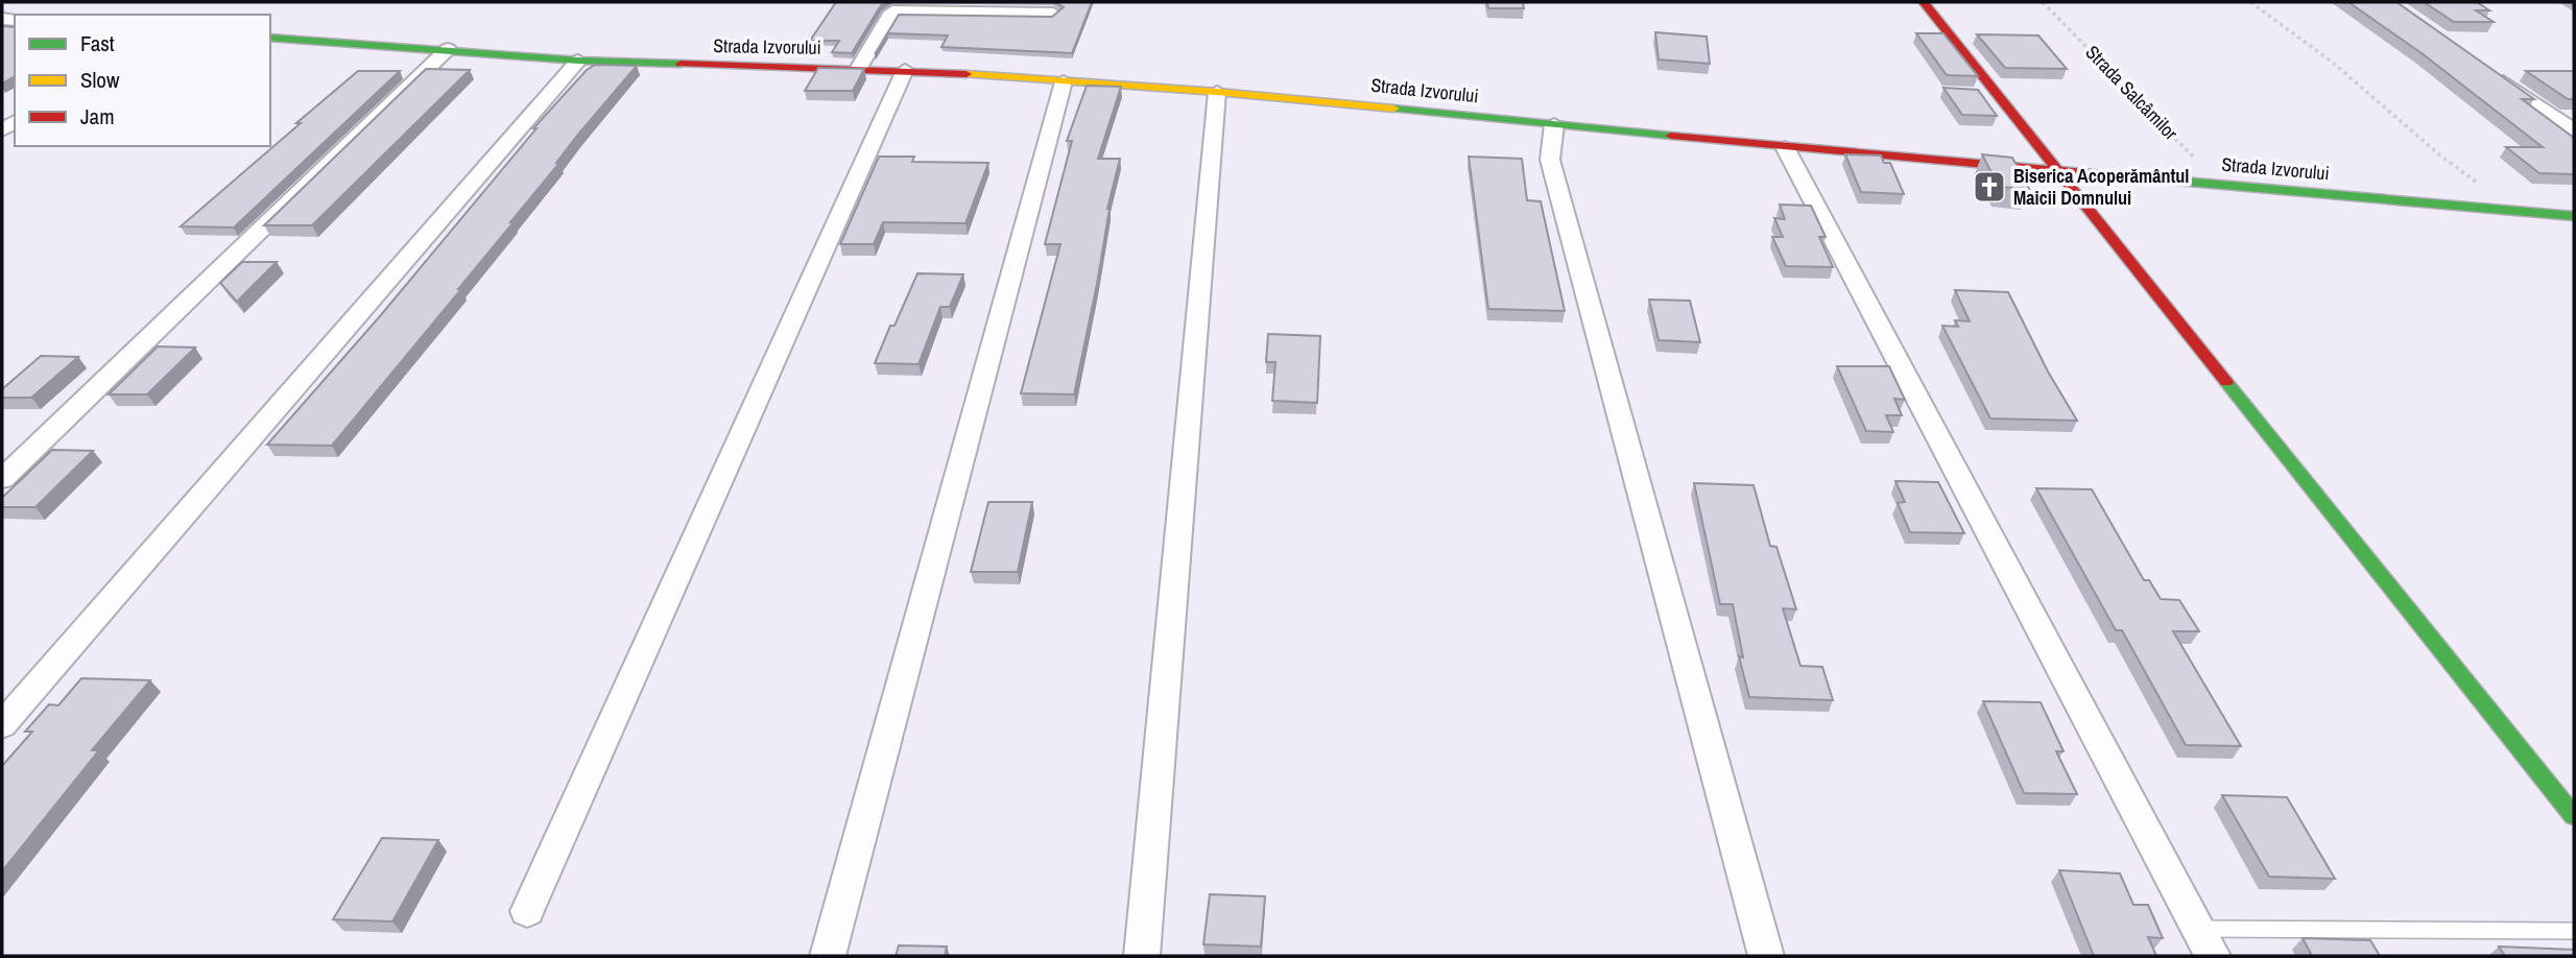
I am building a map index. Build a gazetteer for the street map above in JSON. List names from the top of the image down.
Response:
{
  "streets": {
    "street": ["Strada Izvorului"],
    "path": ["Strada Salcâmilor"]
  },
  "crossings": [
    ["Strada Izvorului", "Strada Salcâmilor"]
  ],
  "places": {
    "church": ["Biserica Acoperământul Maicii Domnului"]
  },
  "legend": ["Fast", "Slow", "Jam"]
}
